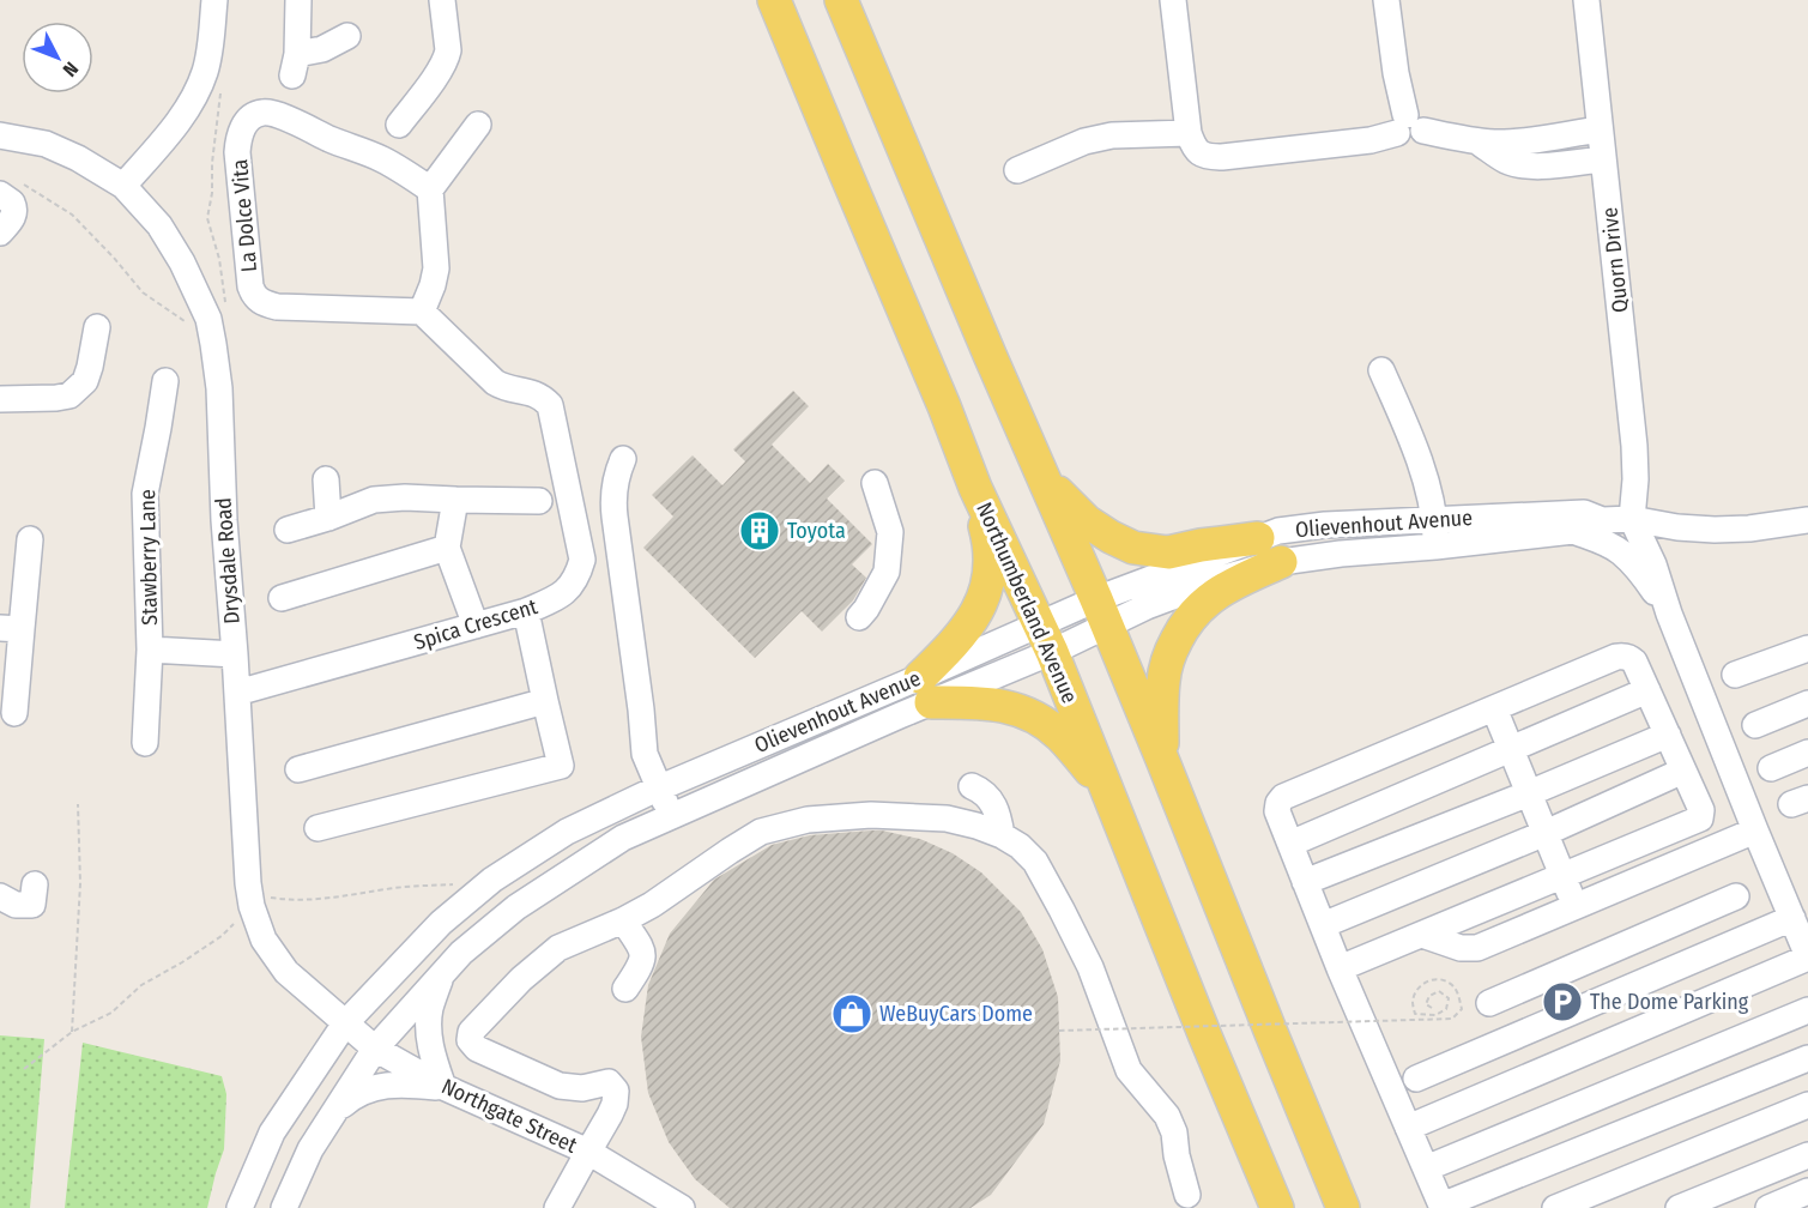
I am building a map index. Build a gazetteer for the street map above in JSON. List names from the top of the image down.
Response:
{
  "streets": {
    "main road": ["Northumberland Avenue"],
    "street": [
      "La Dolce Vita",
      "Quorn Drive",
      "Olievenhout Avenue",
      "Stawberry Lane",
      "Drysdale Road",
      "Spica Crescent",
      "Northgate Street"
    ]
  },
  "crossings": [
    ["La Dolce Vita", "Spica Crescent"],
    ["Quorn Drive", "Olievenhout Avenue"],
    ["Olievenhout Avenue", "Drysdale Road"],
    ["Olievenhout Avenue", "Northumberland Avenue"],
    ["Olievenhout Avenue", "Northgate Street"],
    ["Stawberry Lane", "Drysdale Road"],
    ["Drysdale Road", "Spica Crescent"],
    ["Drysdale Road", "Northgate Street"]
  ],
  "places": {
    "building": ["Toyota"],
    "parking": ["The Dome Parking"],
    "shop": ["WeBuyCars Dome"]
  },
  "north": "bottom right"
}
